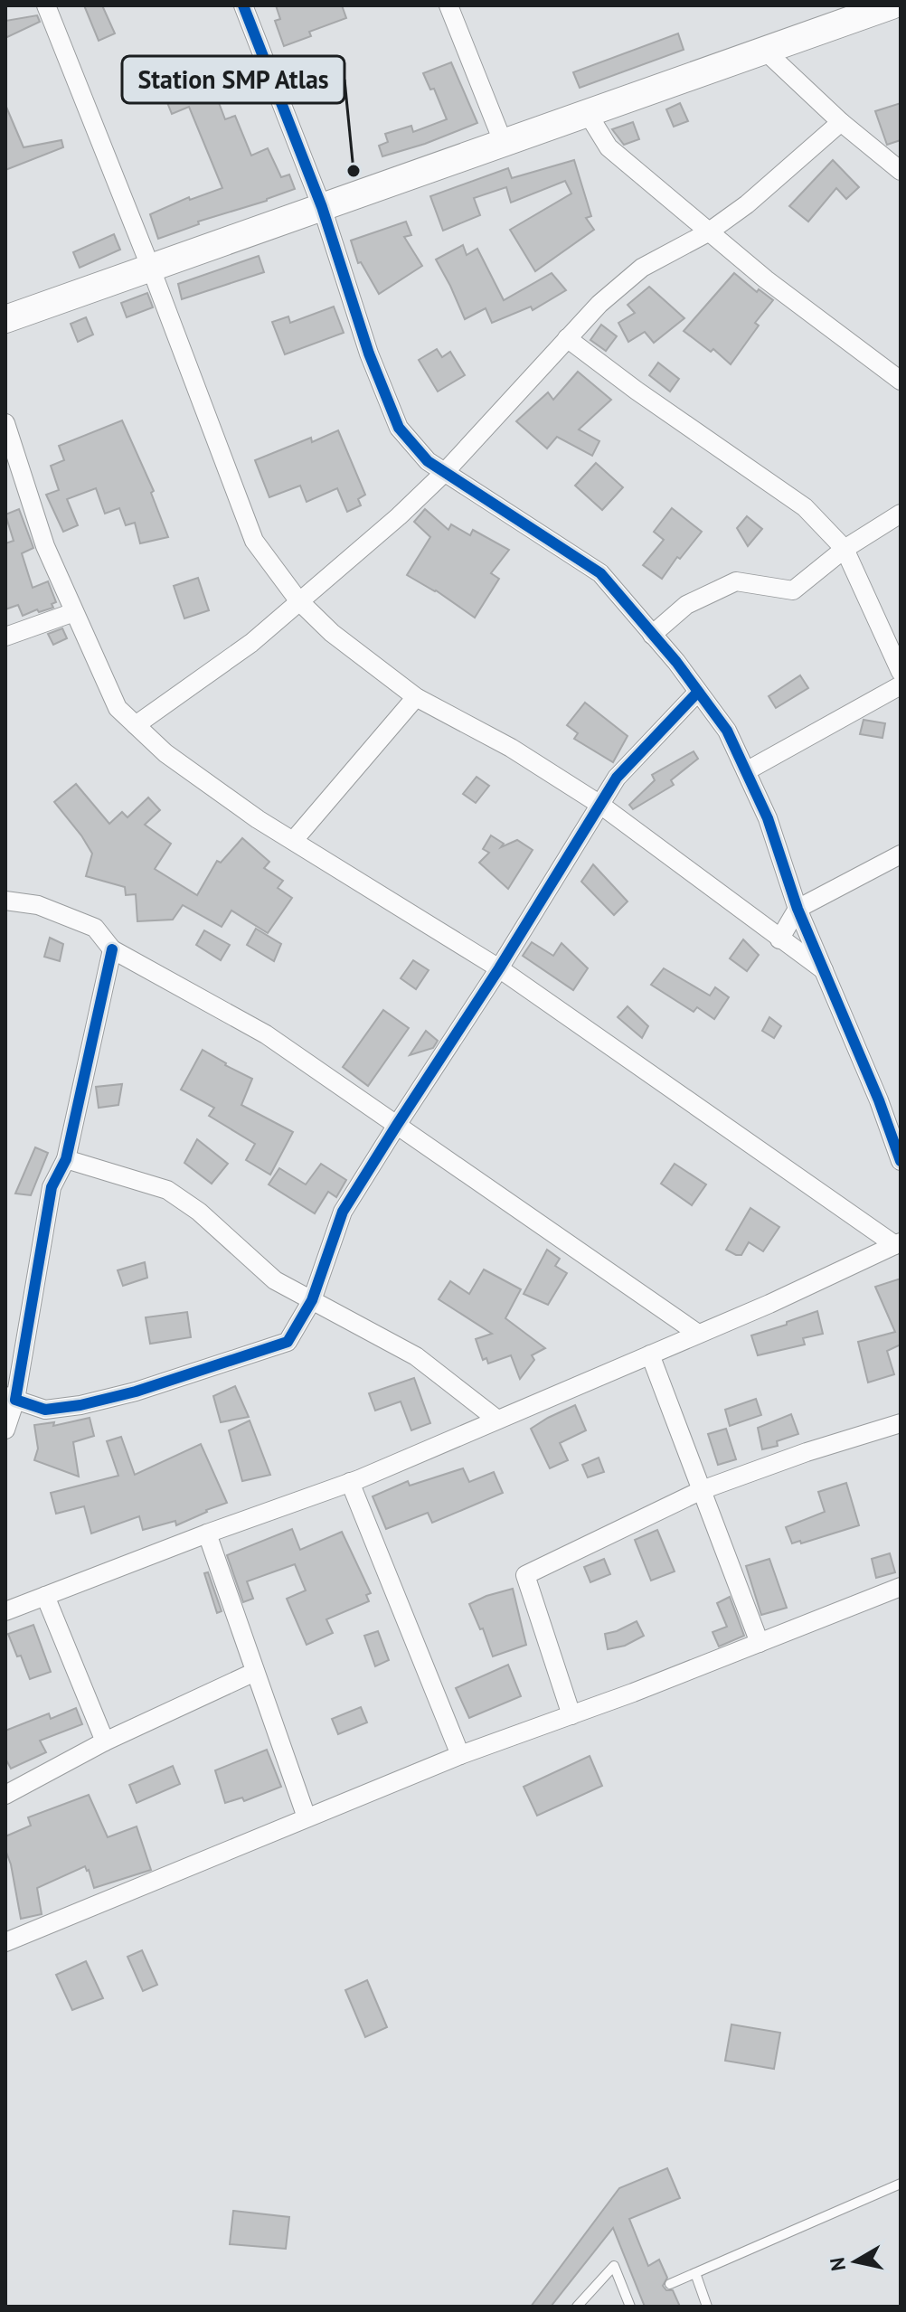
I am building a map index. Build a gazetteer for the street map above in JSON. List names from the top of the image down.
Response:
{
  "places": ["Station SMP Atlas"],
  "north": "left"
}
